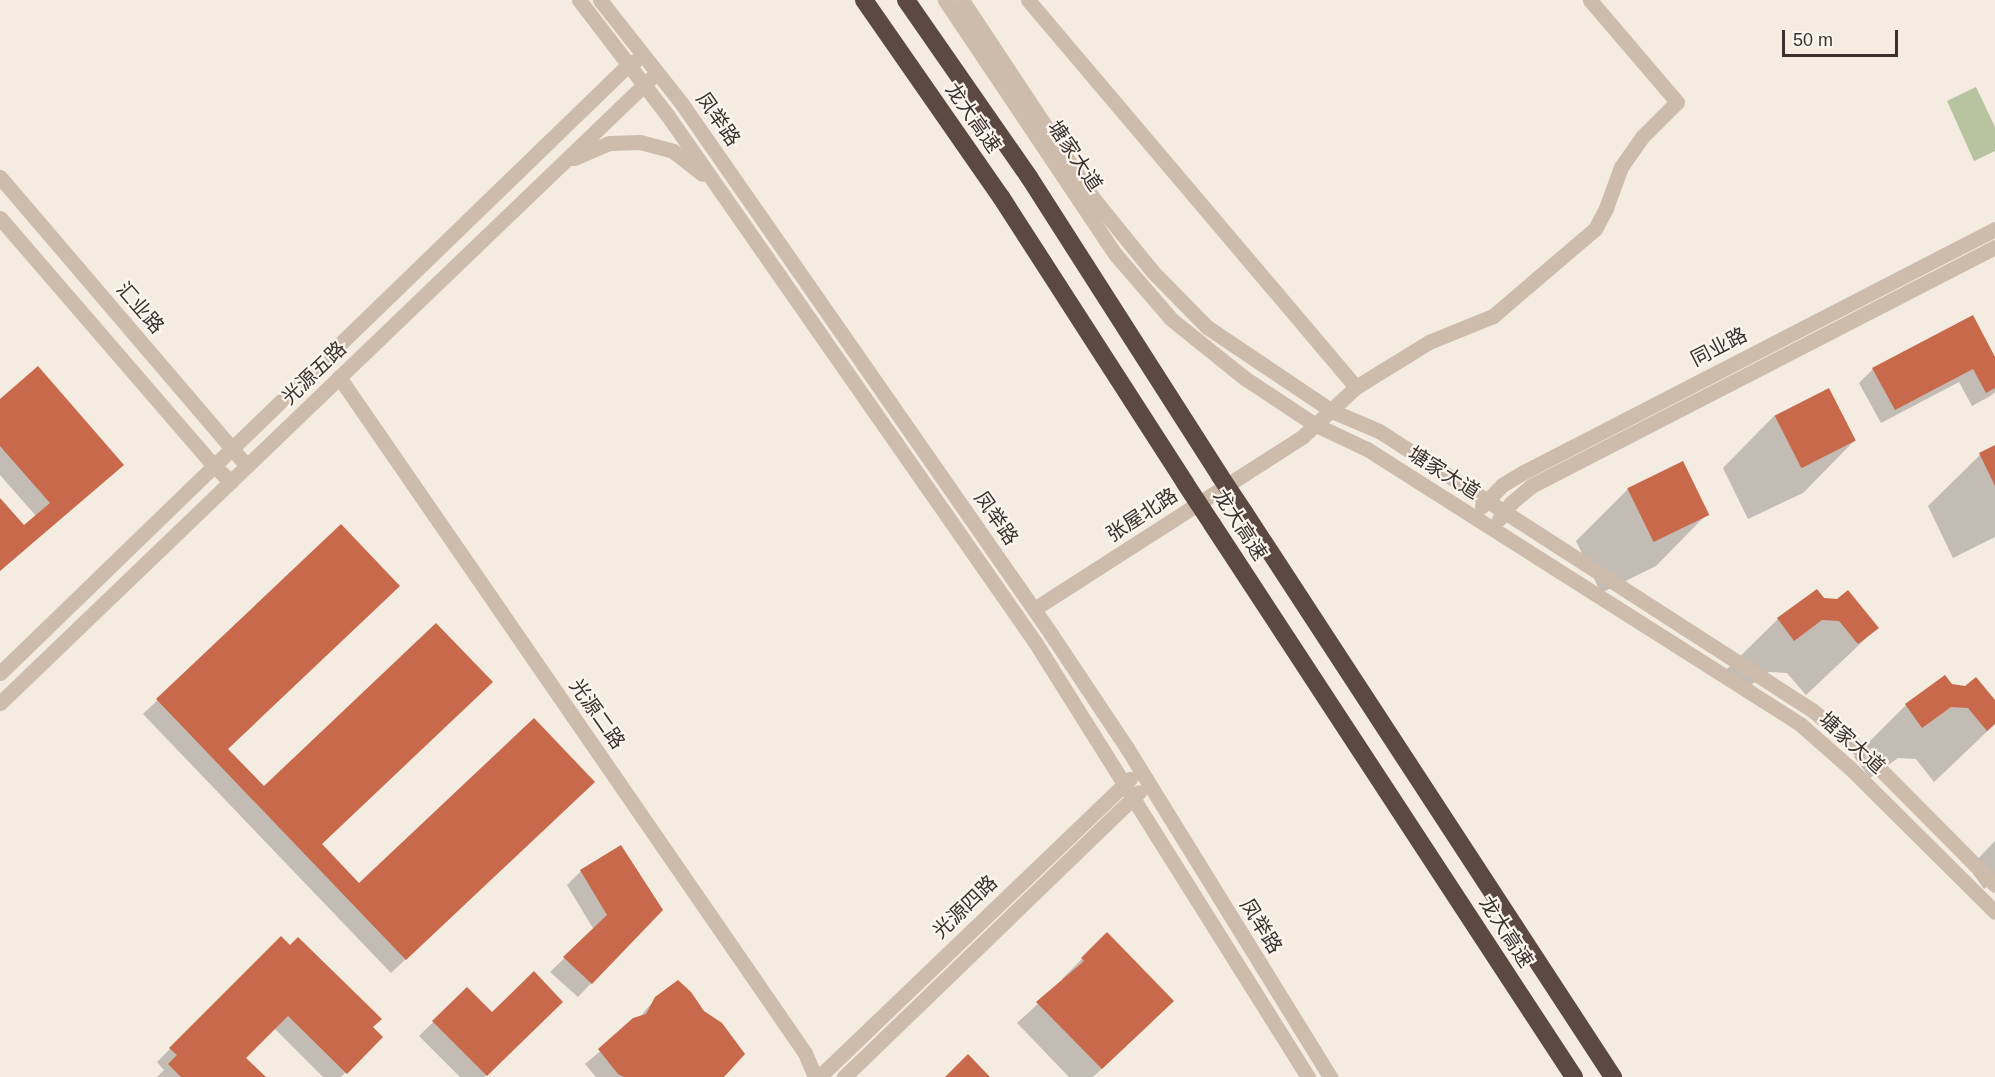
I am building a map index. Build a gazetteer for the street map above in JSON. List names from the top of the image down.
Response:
{
  "streets": {
    "highway": ["龙大高速"],
    "street": [
      "凤举路",
      "塘家大道",
      "汇业路",
      "同业路",
      "光源五路",
      "张屋北路",
      "光源二路",
      "光源四路"
    ]
  },
  "crossings": [
    ["凤举路", "光源五路"],
    ["凤举路", "张屋北路"],
    ["凤举路", "光源四路"],
    ["塘家大道", "同业路"],
    ["塘家大道", "张屋北路"],
    ["汇业路", "光源五路"],
    ["光源五路", "光源二路"],
    ["光源二路", "光源四路"]
  ],
  "scale_bar": "50 m"
}
